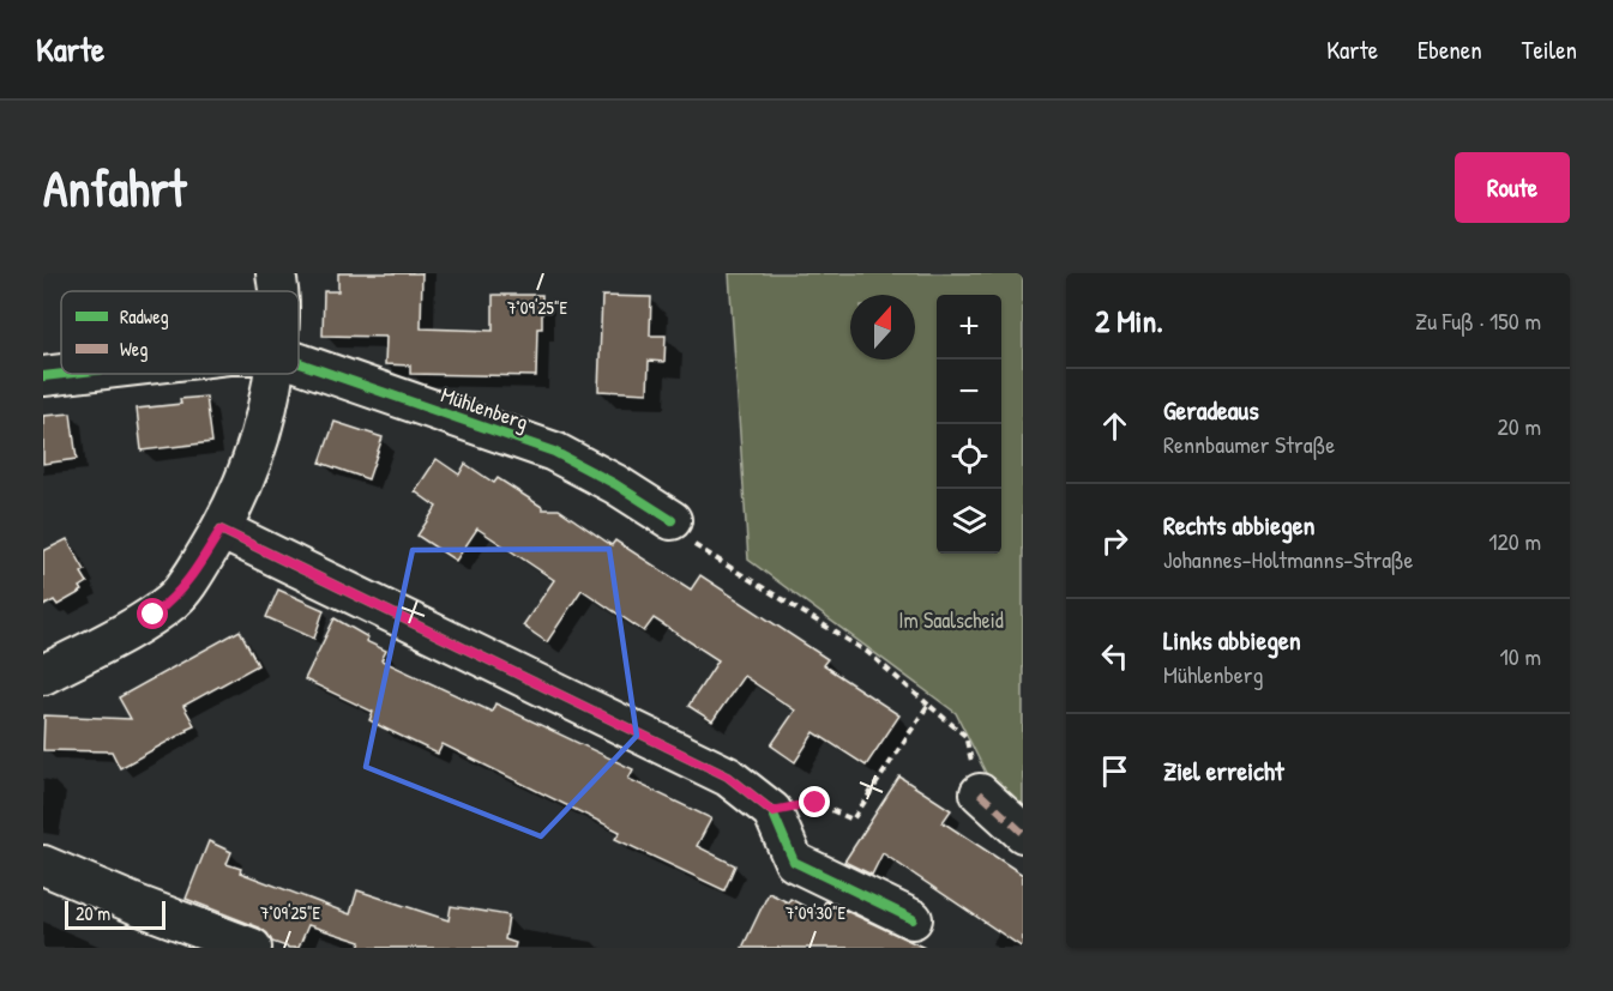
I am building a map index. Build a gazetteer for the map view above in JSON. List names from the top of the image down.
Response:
{
  "streets": {
    "street": ["Mühlenberg"]
  },
  "parks": ["Im Saalscheid"],
  "legend": ["Radweg", "Weg"],
  "scale_bar": "20 m",
  "north": "top",
  "page": {
    "header": "Karte",
    "nav": ["Karte", "Ebenen", "Teilen"],
    "buttons": "Route",
    "title": "Anfahrt",
    "heading": ["2 Min.", "Zu Fuß · 150 m"],
    "map_buttons": ["+", "−"],
    "list": [
      ["Geradeaus", "Rennbaumer Straße", "20 m"],
      ["Rechts abbiegen", "Johannes-Holtmanns-Straße", "120 m"],
      ["Links abbiegen", "Mühlenberg", "10 m"],
      "Ziel erreicht"
    ],
    "scale": "20 m"
  },
  "coordinates": ["7°09'25\"E", "7°09'30\"E"]
}
